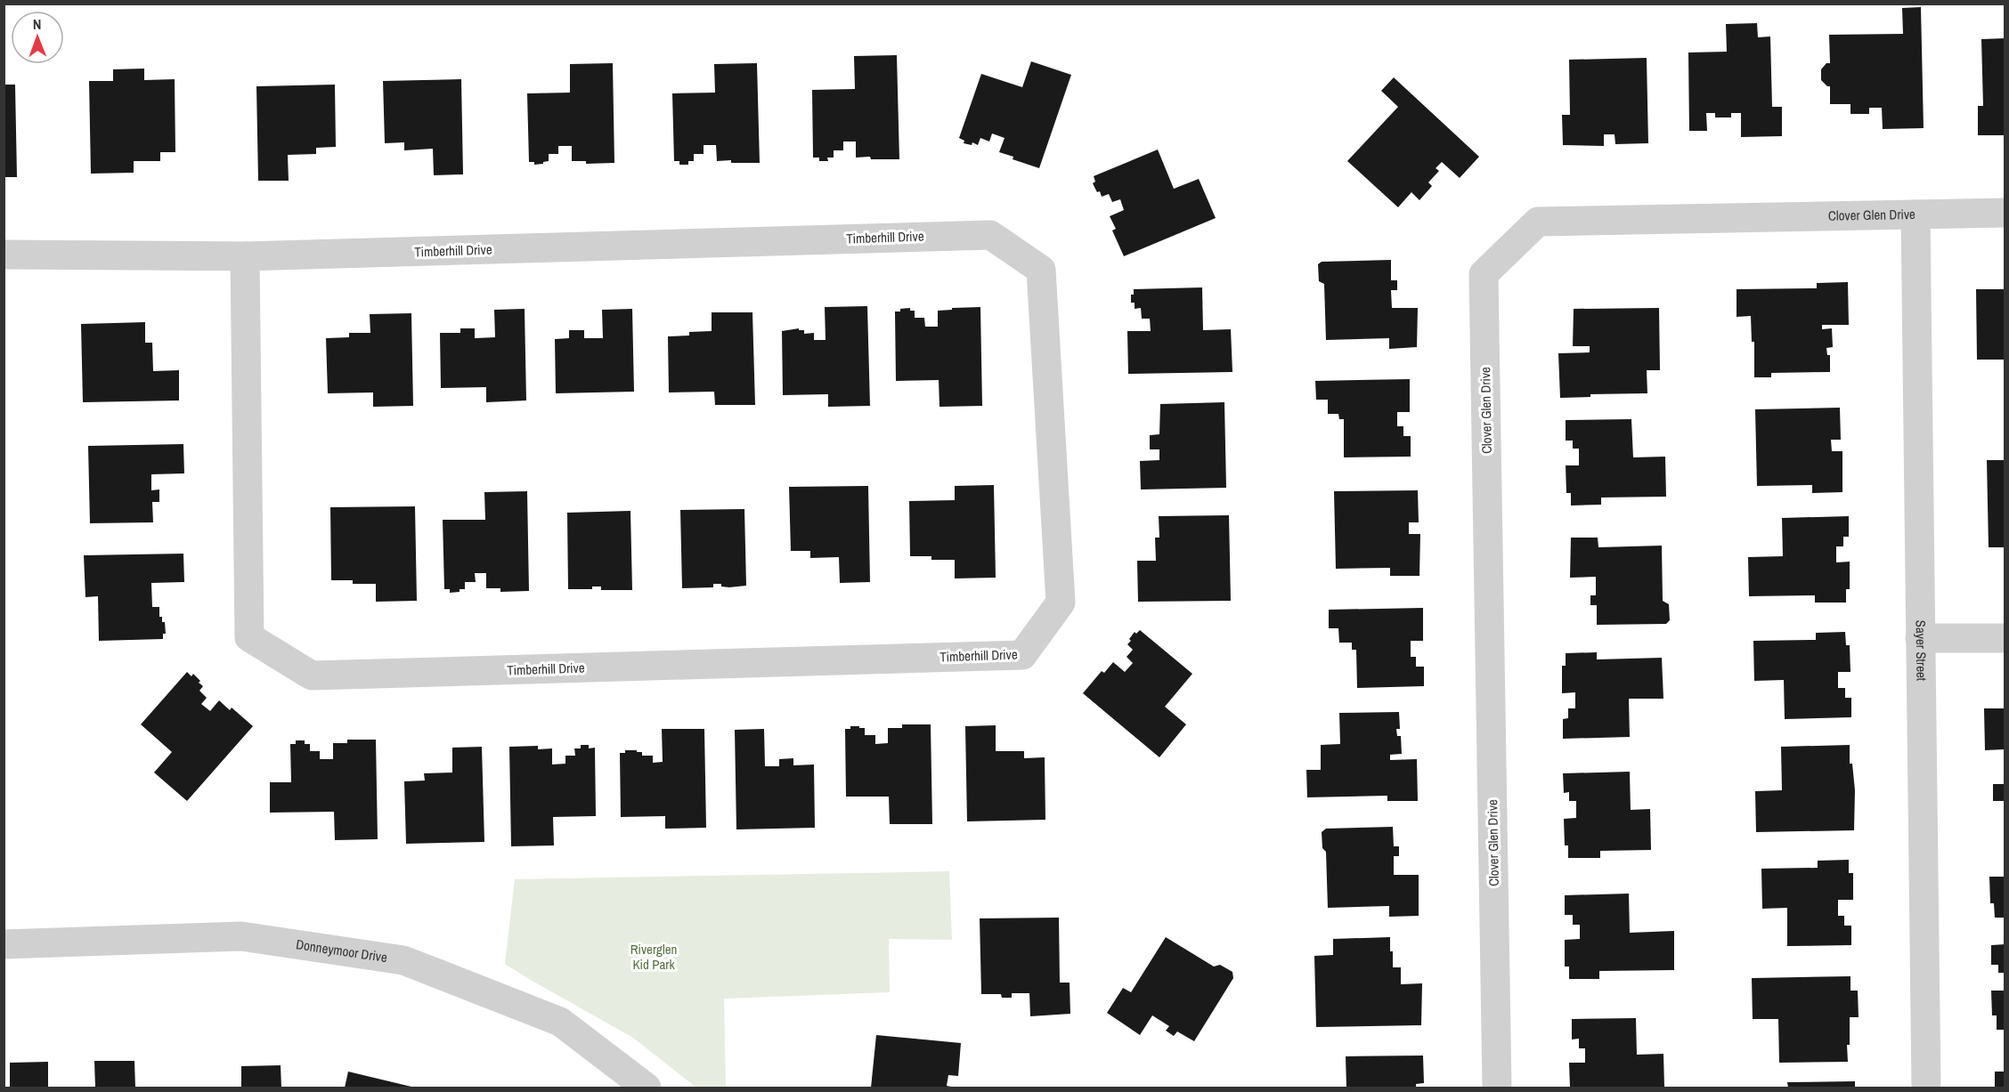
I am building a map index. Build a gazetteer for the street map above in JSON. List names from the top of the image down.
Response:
{
  "streets": {
    "street": [
      "Clover Glen Drive",
      "Timberhill Drive",
      "Sayer Street",
      "Donneymoor Drive"
    ]
  },
  "crossings": [
    ["Clover Glen Drive", "Sayer Street"]
  ],
  "parks": ["Riverglen Kid Park"],
  "north": "top"
}
